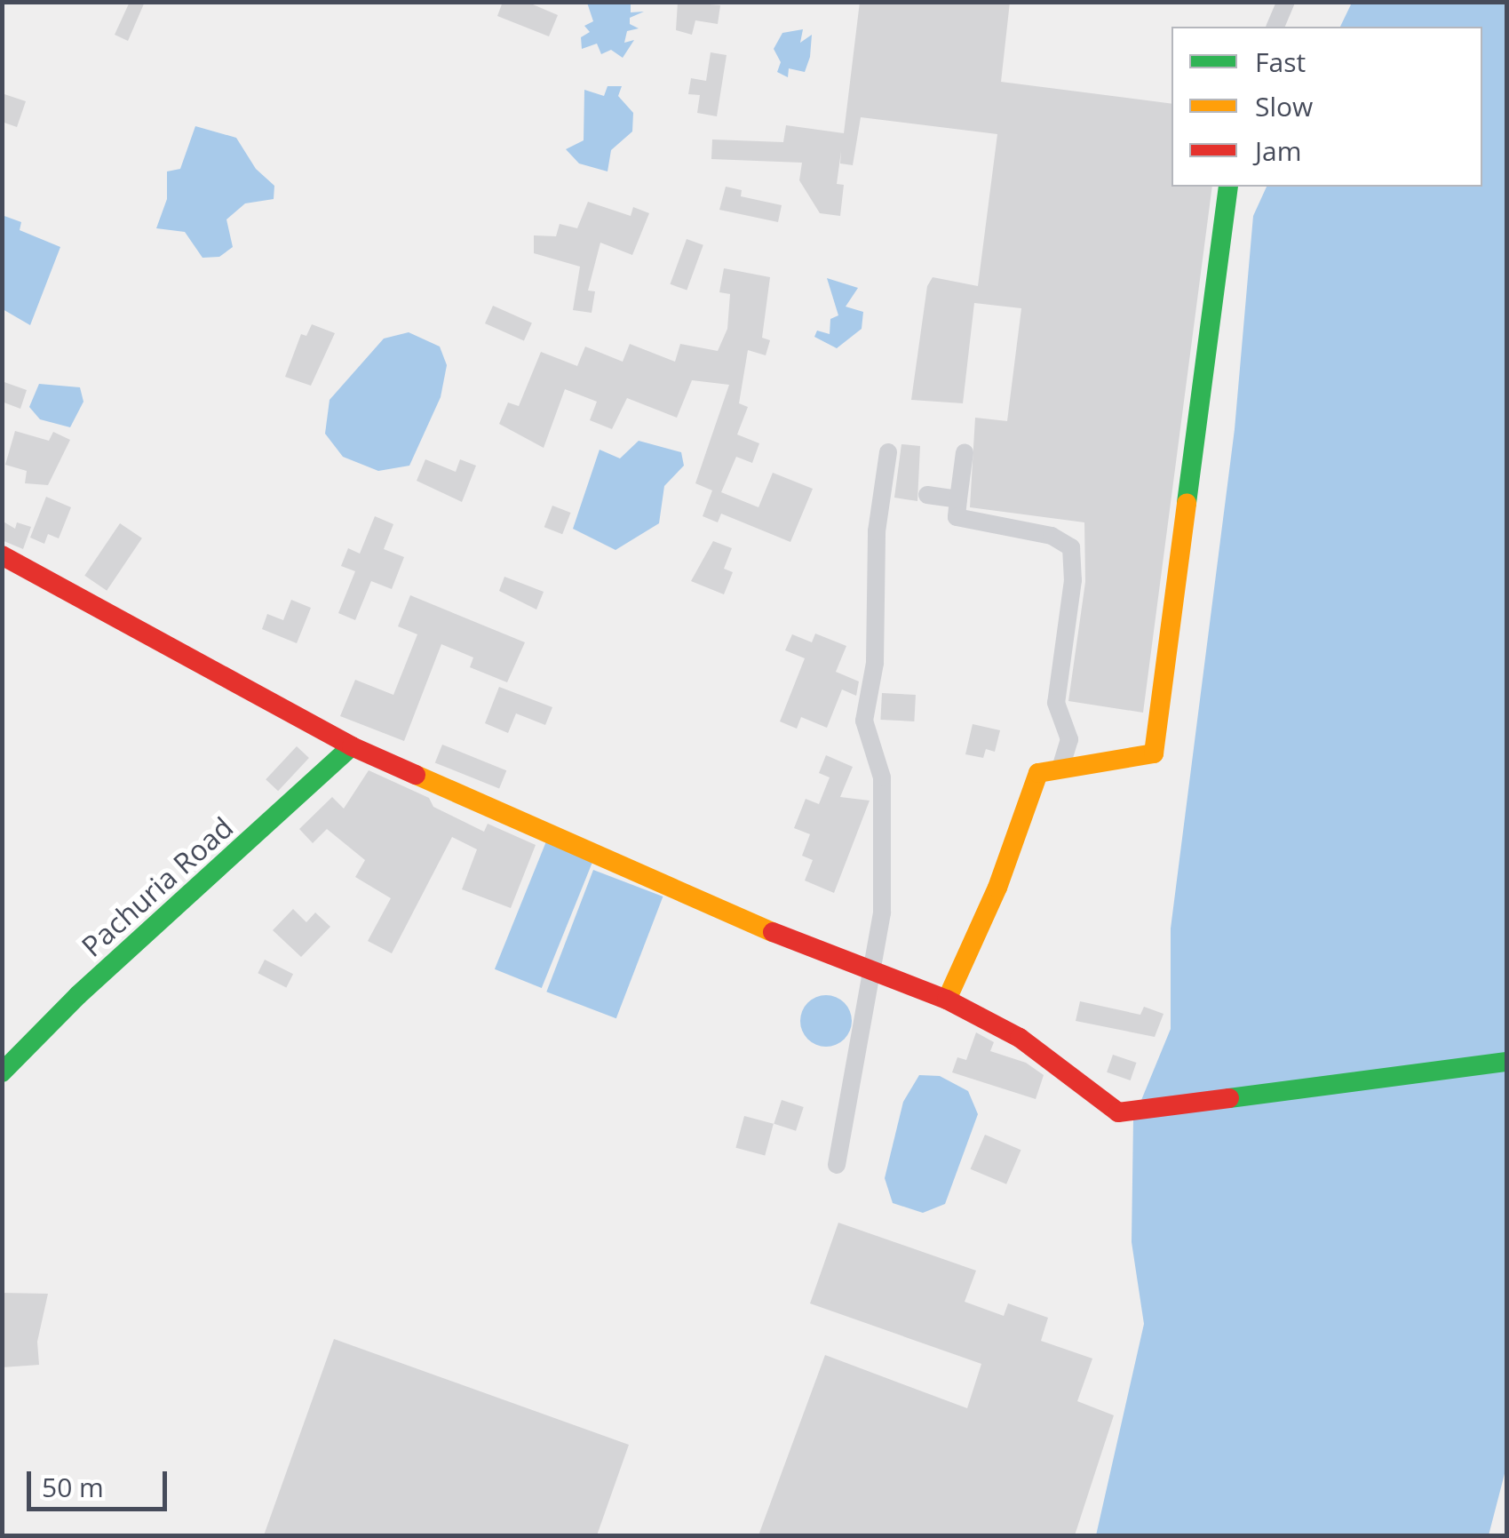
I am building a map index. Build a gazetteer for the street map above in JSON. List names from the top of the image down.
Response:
{
  "streets": {
    "street": ["Pachuria Road"]
  },
  "legend": ["Fast", "Slow", "Jam"],
  "scale_bar": "50 m"
}
